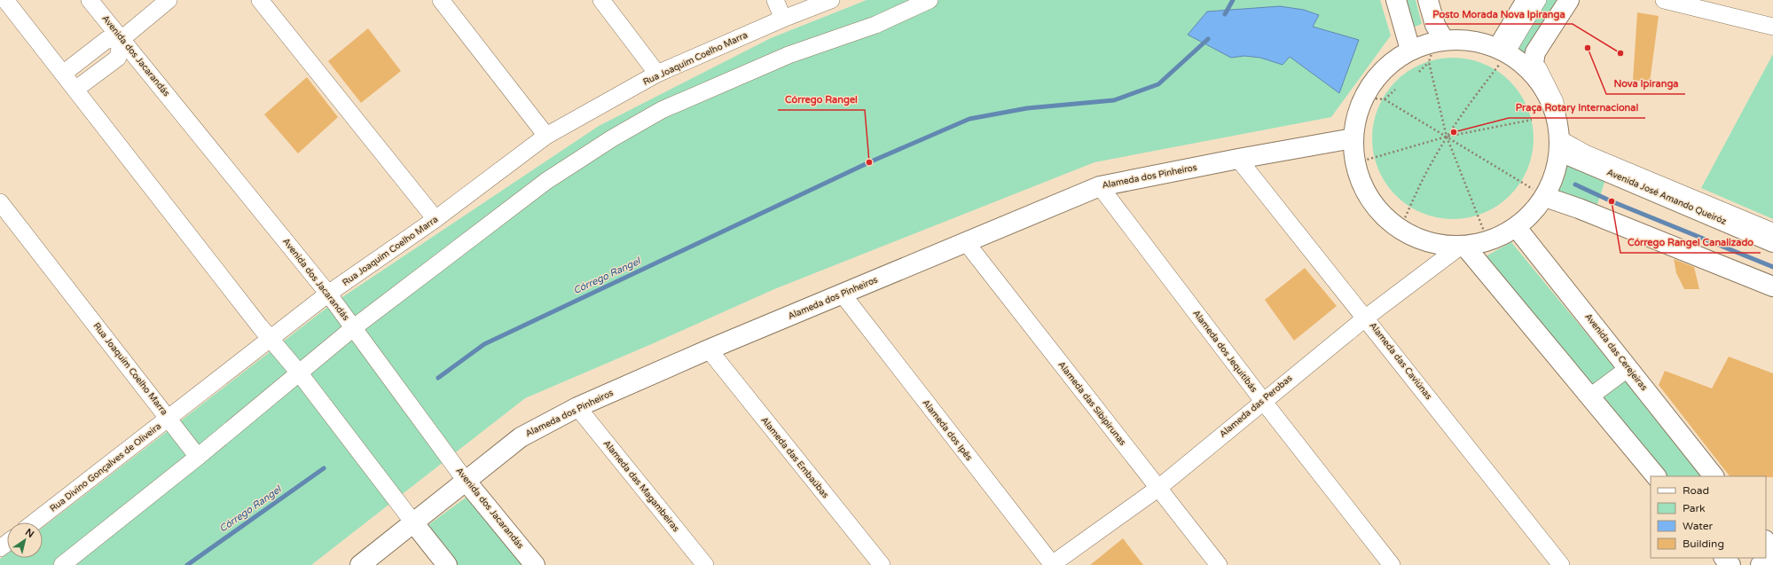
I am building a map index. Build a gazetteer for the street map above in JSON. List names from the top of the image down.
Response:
{
  "streets": {
    "street": [
      "Avenida dos Jacarandás",
      "Rua Joaquim Coelho Marra",
      "Alameda dos Pinheiros",
      "Avenida José Amando Queiróz",
      "Alameda dos Jequitibás",
      "Avenida das Cerejeiras",
      "Alameda das Caviúnas",
      "Alameda das Sibipirunas",
      "Alameda das Perobas",
      "Alameda dos Ipês",
      "Alameda das Embaúbas",
      "Rua Divino Gonçalves de Oliveira",
      "Alameda das Magambeiras"
    ]
  },
  "crossings": [
    ["Avenida dos Jacarandás", "Rua Joaquim Coelho Marra"],
    ["Avenida dos Jacarandás", "Alameda dos Pinheiros"],
    ["Rua Joaquim Coelho Marra", "Rua Divino Gonçalves de Oliveira"],
    ["Alameda dos Pinheiros", "Alameda dos Jequitibás"],
    ["Alameda dos Pinheiros", "Alameda das Caviúnas"],
    ["Alameda dos Pinheiros", "Alameda das Sibipirunas"],
    ["Alameda dos Pinheiros", "Alameda dos Ipês"],
    ["Alameda dos Pinheiros", "Alameda das Embaúbas"],
    ["Alameda dos Pinheiros", "Alameda das Magambeiras"],
    ["Alameda dos Jequitibás", "Alameda das Perobas"],
    ["Alameda das Caviúnas", "Alameda das Perobas"],
    ["Alameda das Sibipirunas", "Alameda das Perobas"],
    ["Alameda das Perobas", "Alameda dos Ipês"]
  ],
  "water": ["Córrego Rangel"],
  "places": [
    "Nova Ipiranga",
    "Posto Morada Nova Ipiranga",
    "Praça Rotary Internacional",
    "Córrego Rangel",
    "Córrego Rangel Canalizado"
  ],
  "legend": [
    "Road",
    "Park",
    "Water",
    "Building"
  ],
  "north": "top right"
}
